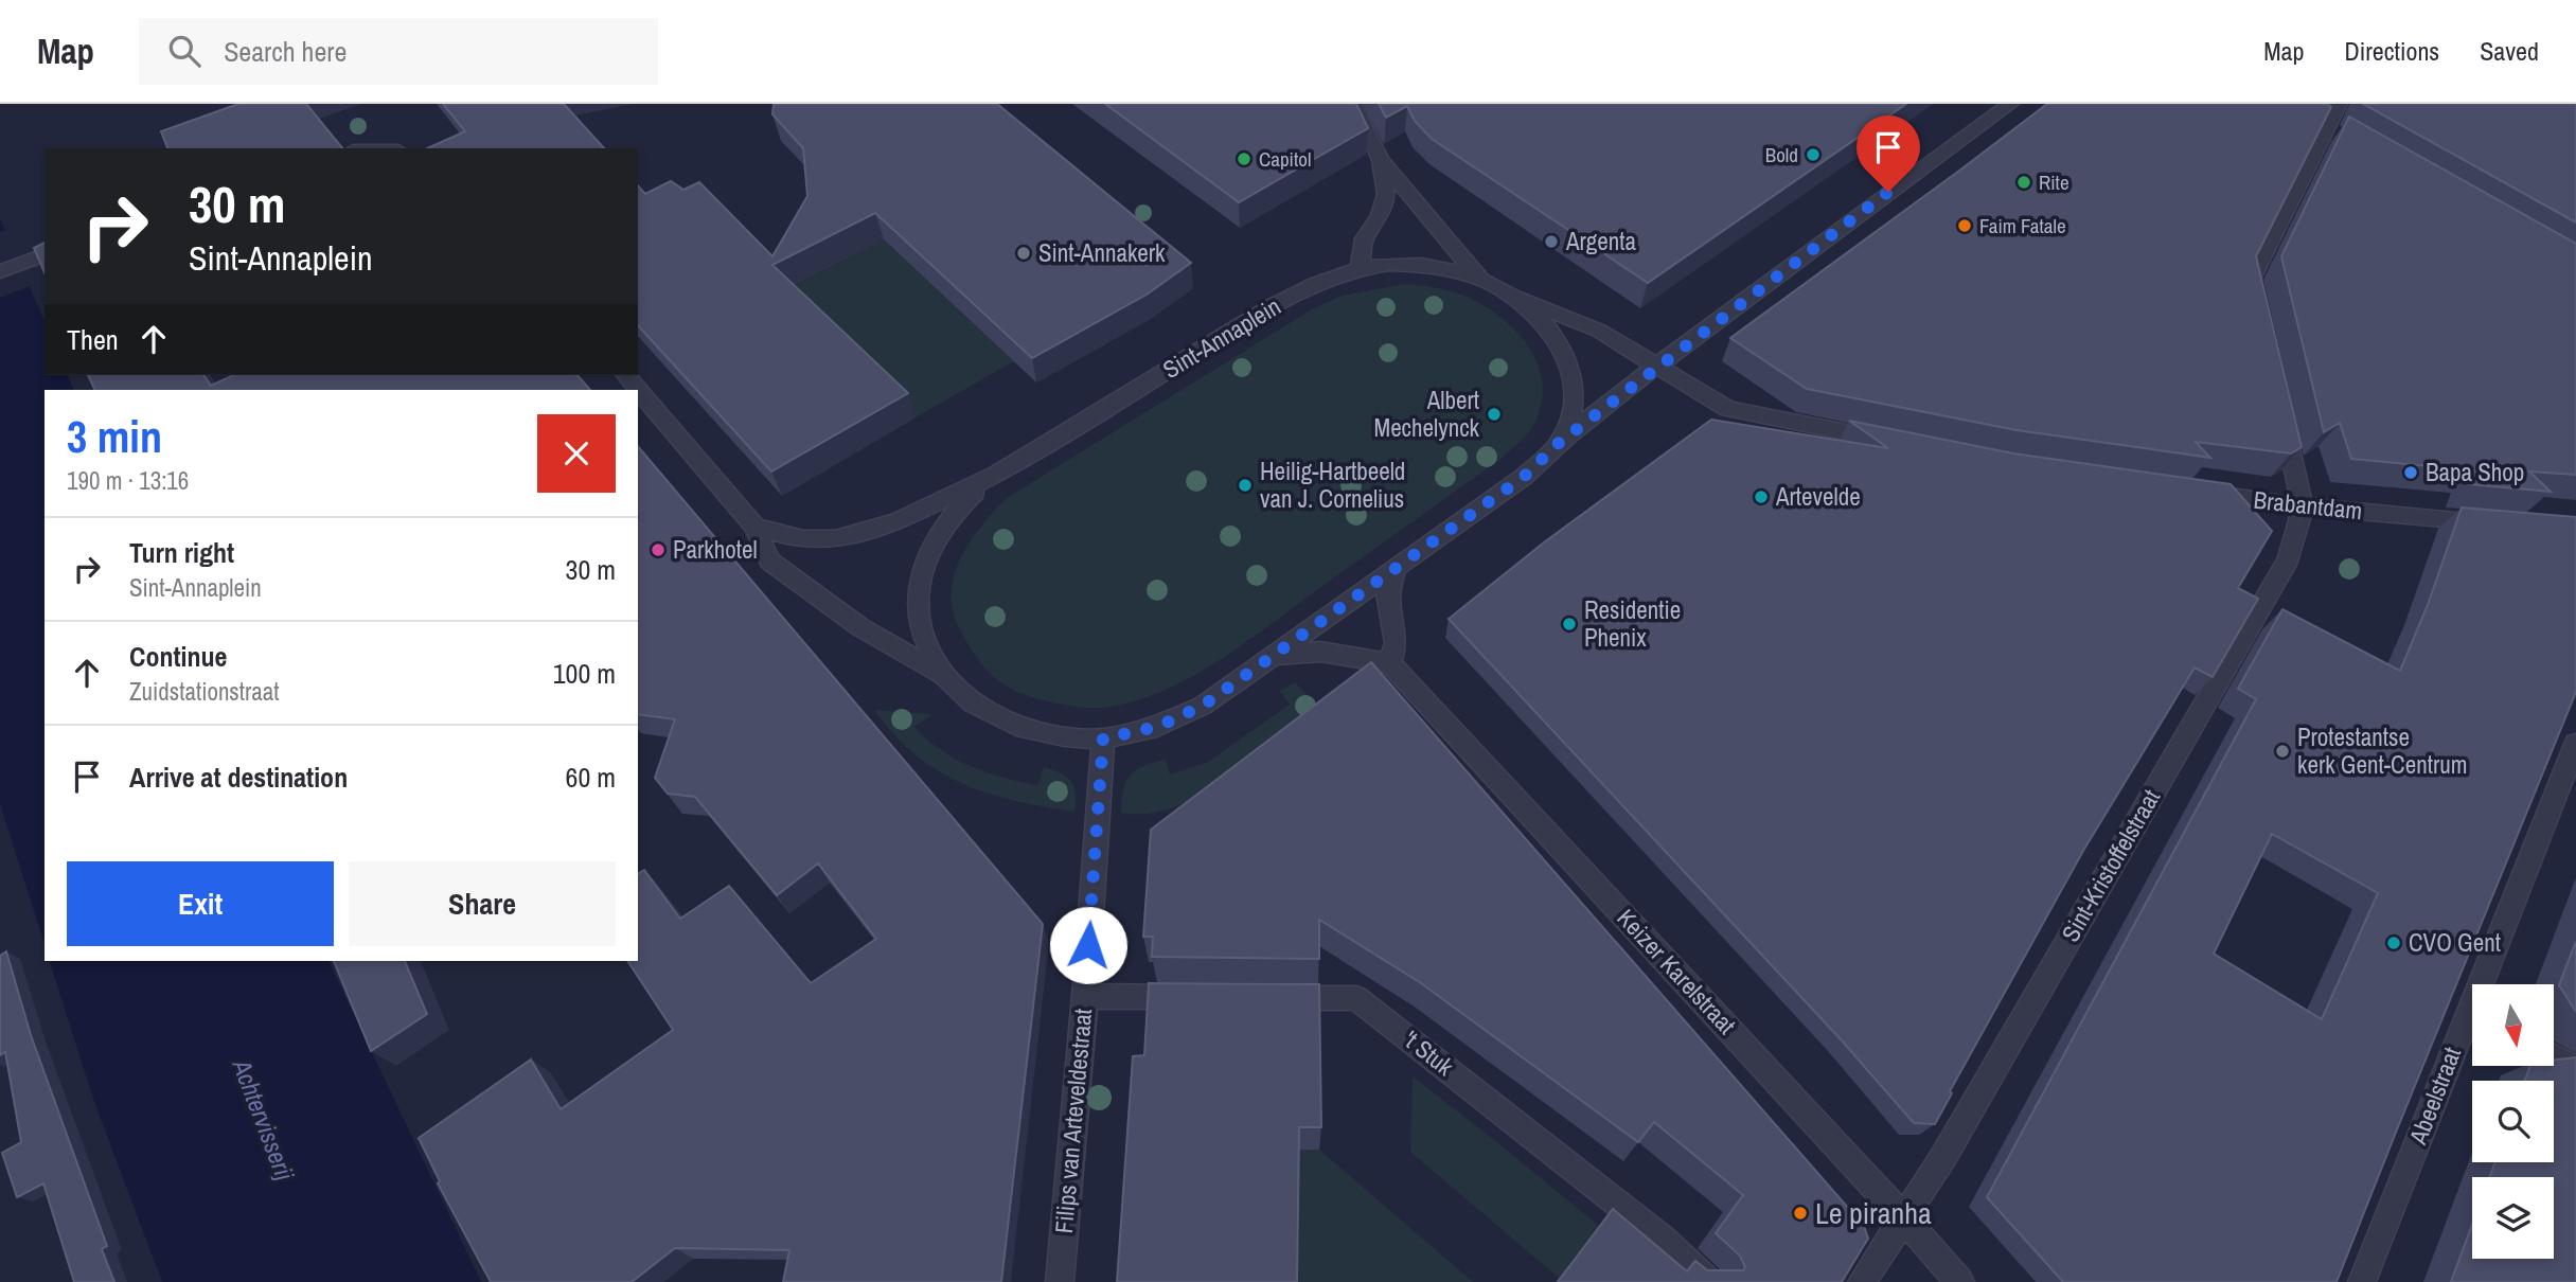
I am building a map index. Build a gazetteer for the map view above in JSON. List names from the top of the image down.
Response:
{
  "streets": {
    "street": [
      "Sint-Annaplein",
      "Brabantdam",
      "Sint-Kristoffelstraat",
      "Keizer Karelstraat",
      "'t Stuk",
      "Abeelstraat",
      "Filips van Arteveldestraat"
    ]
  },
  "crossings": [
    ["Sint-Annaplein", "Filips van Arteveldestraat"],
    ["Brabantdam", "Sint-Kristoffelstraat"],
    ["Sint-Kristoffelstraat", "Keizer Karelstraat"]
  ],
  "water": ["Achtervisserij"],
  "places": [
    "Bold",
    "Capitol",
    "Rite",
    "Faim Fatale",
    "Argenta",
    "Sint-Annakerk",
    "Albert Mechelynck",
    "Bapa Shop",
    "Heilig-Hartbeeld van J. Cornelius",
    "Artevelde",
    "Parkhotel",
    "Residentie Phenix",
    "Protestantse kerk Gent-Centrum",
    "CVO Gent",
    "Le piranha"
  ],
  "north": "bottom",
  "page": {
    "header": "Map",
    "search": "Search here",
    "nav": ["Map", "Directions", "Saved"],
    "turn": ["30 m", "Sint-Annaplein"],
    "then": "Then",
    "heading": ["3 min", "190 m · 13:16"],
    "list": [
      {
        "name": "Turn right",
        "note": "Sint-Annaplein",
        "value": "30 m"
      },
      {
        "name": "Continue",
        "note": "Zuidstationstraat",
        "value": "100 m"
      },
      {
        "name": "Arrive at destination",
        "value": "60 m"
      }
    ],
    "buttons": ["Exit", "Share"]
  }
}
